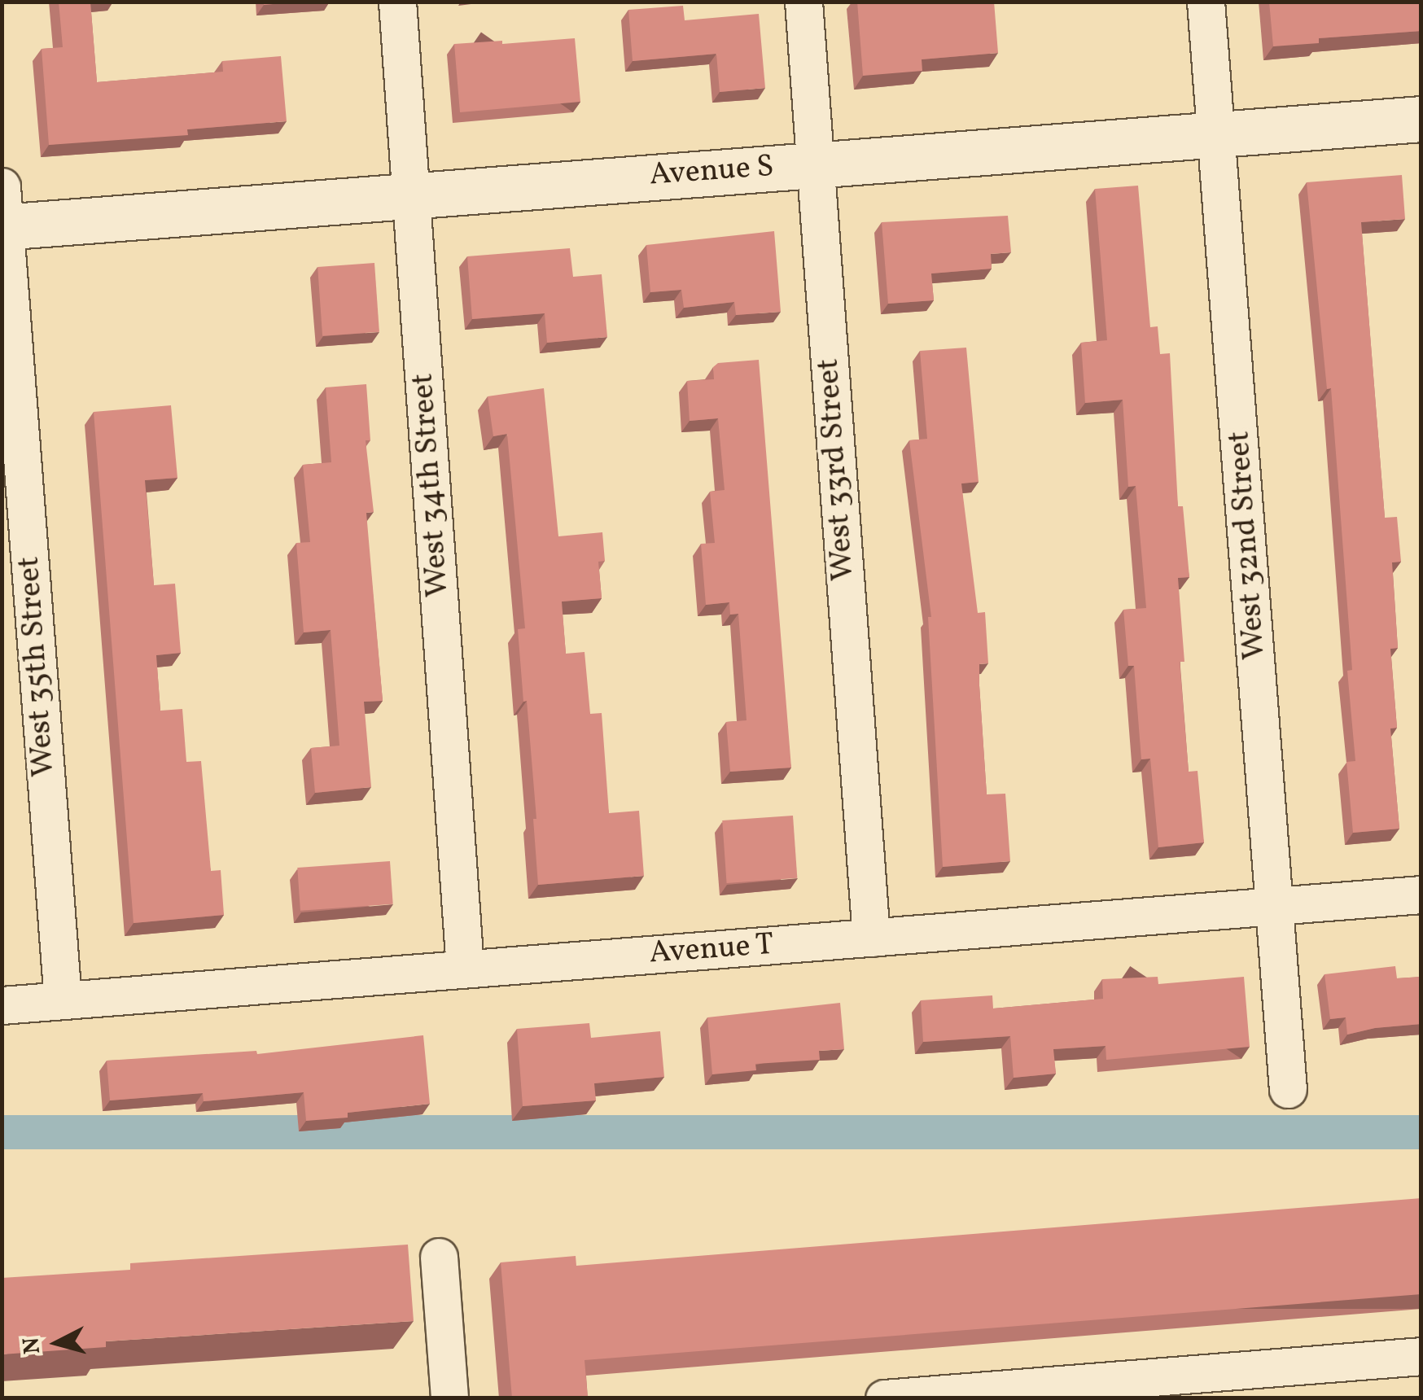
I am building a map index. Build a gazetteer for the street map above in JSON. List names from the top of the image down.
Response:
{
  "streets": {
    "street": [
      "Avenue S",
      "West 33rd Street",
      "West 34th Street",
      "West 32nd Street",
      "West 35th Street",
      "Avenue T"
    ]
  },
  "crossings": [
    ["Avenue S", "West 33rd Street"],
    ["Avenue S", "West 34th Street"],
    ["Avenue S", "West 32nd Street"],
    ["Avenue S", "West 35th Street"],
    ["West 33rd Street", "Avenue T"],
    ["West 34th Street", "Avenue T"],
    ["West 32nd Street", "Avenue T"],
    ["West 35th Street", "Avenue T"]
  ],
  "north": "left"
}
